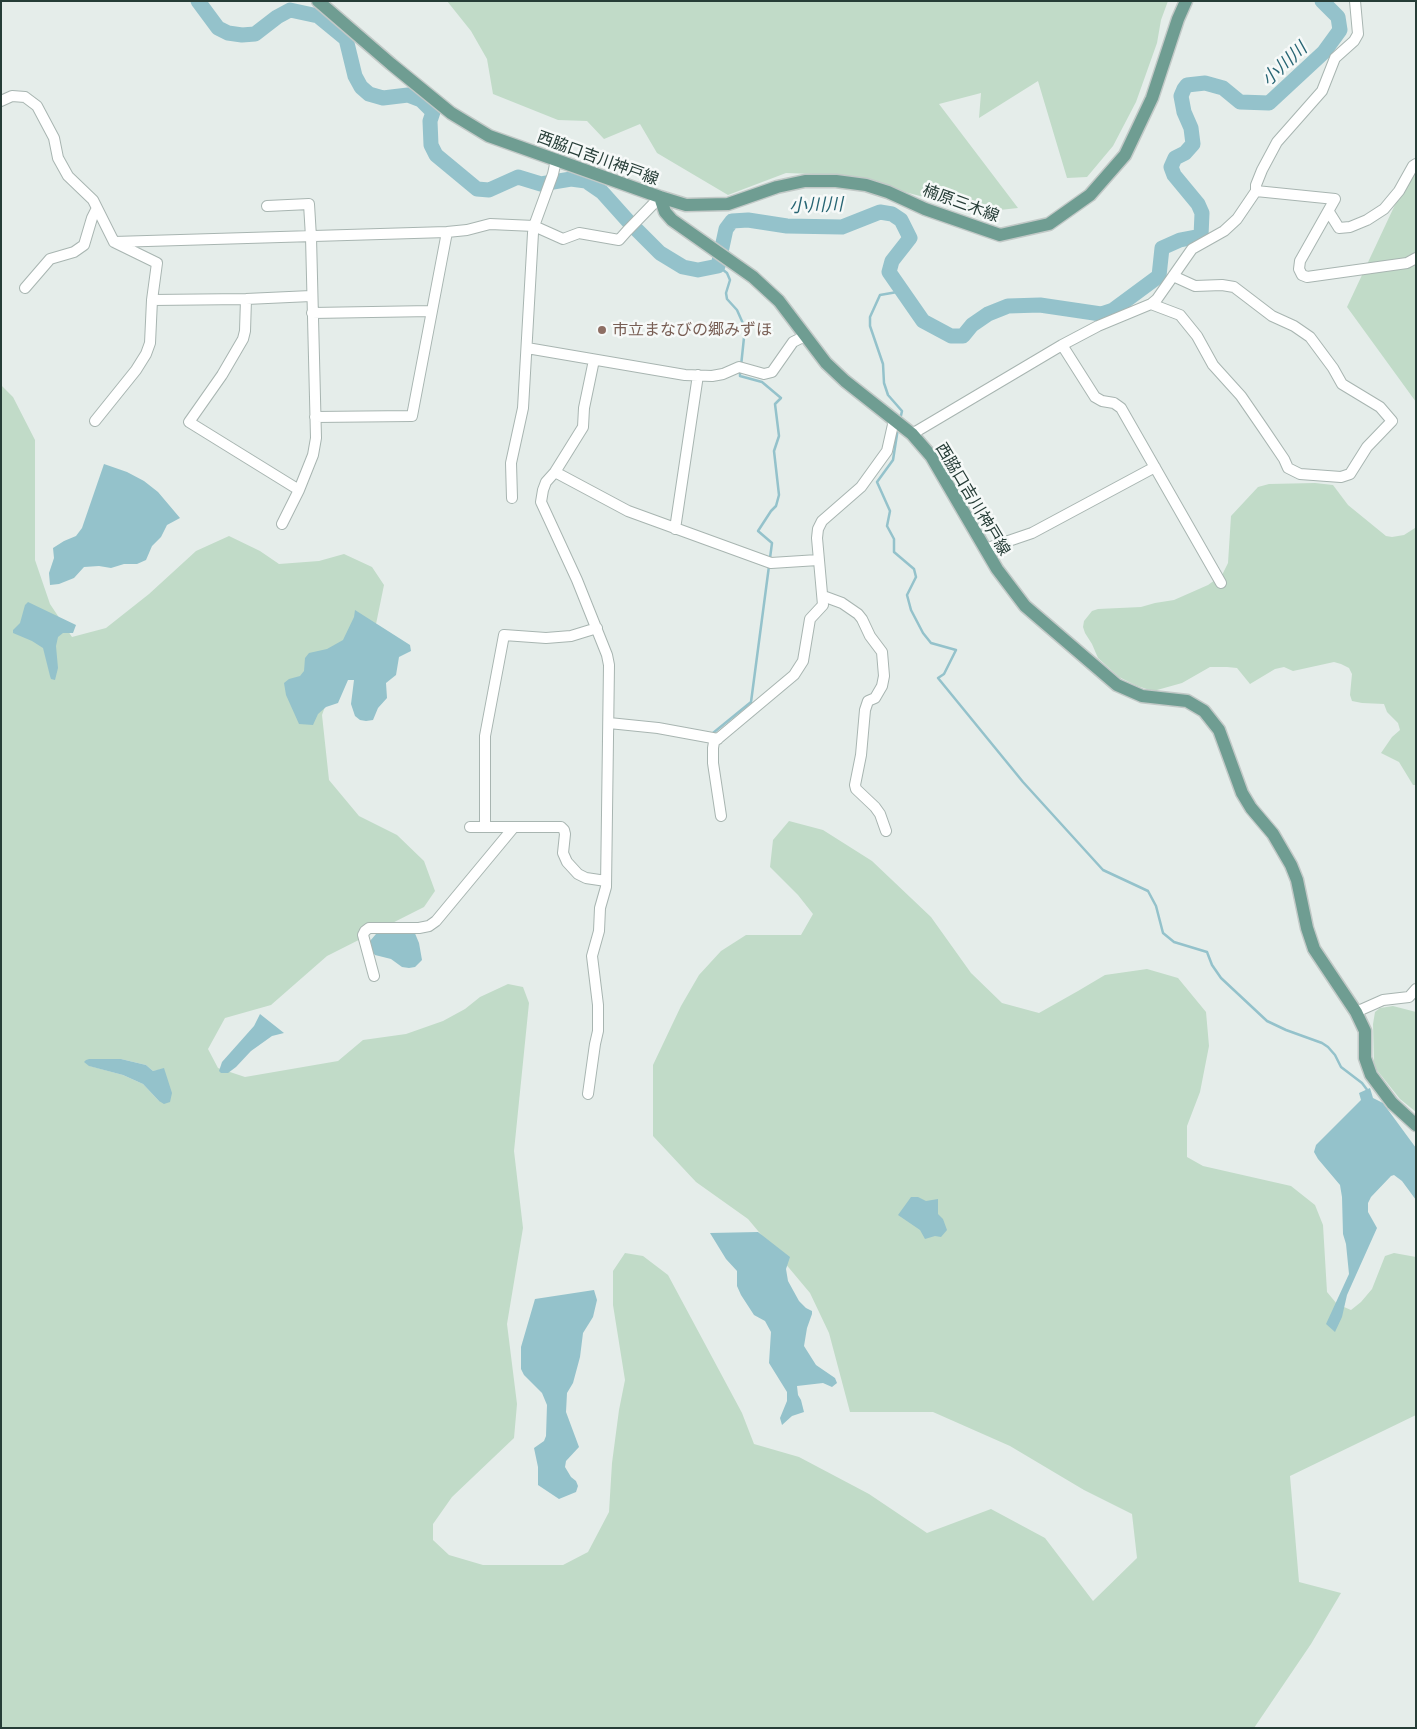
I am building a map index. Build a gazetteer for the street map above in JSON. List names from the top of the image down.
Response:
{
  "streets": {
    "main road": ["西脇口吉川神戸線", "楠原三木線"]
  },
  "crossings": [
    ["西脇口吉川神戸線", "楠原三木線"]
  ],
  "water": ["小川川"],
  "places": ["市立まなびの郷みずほ"]
}
